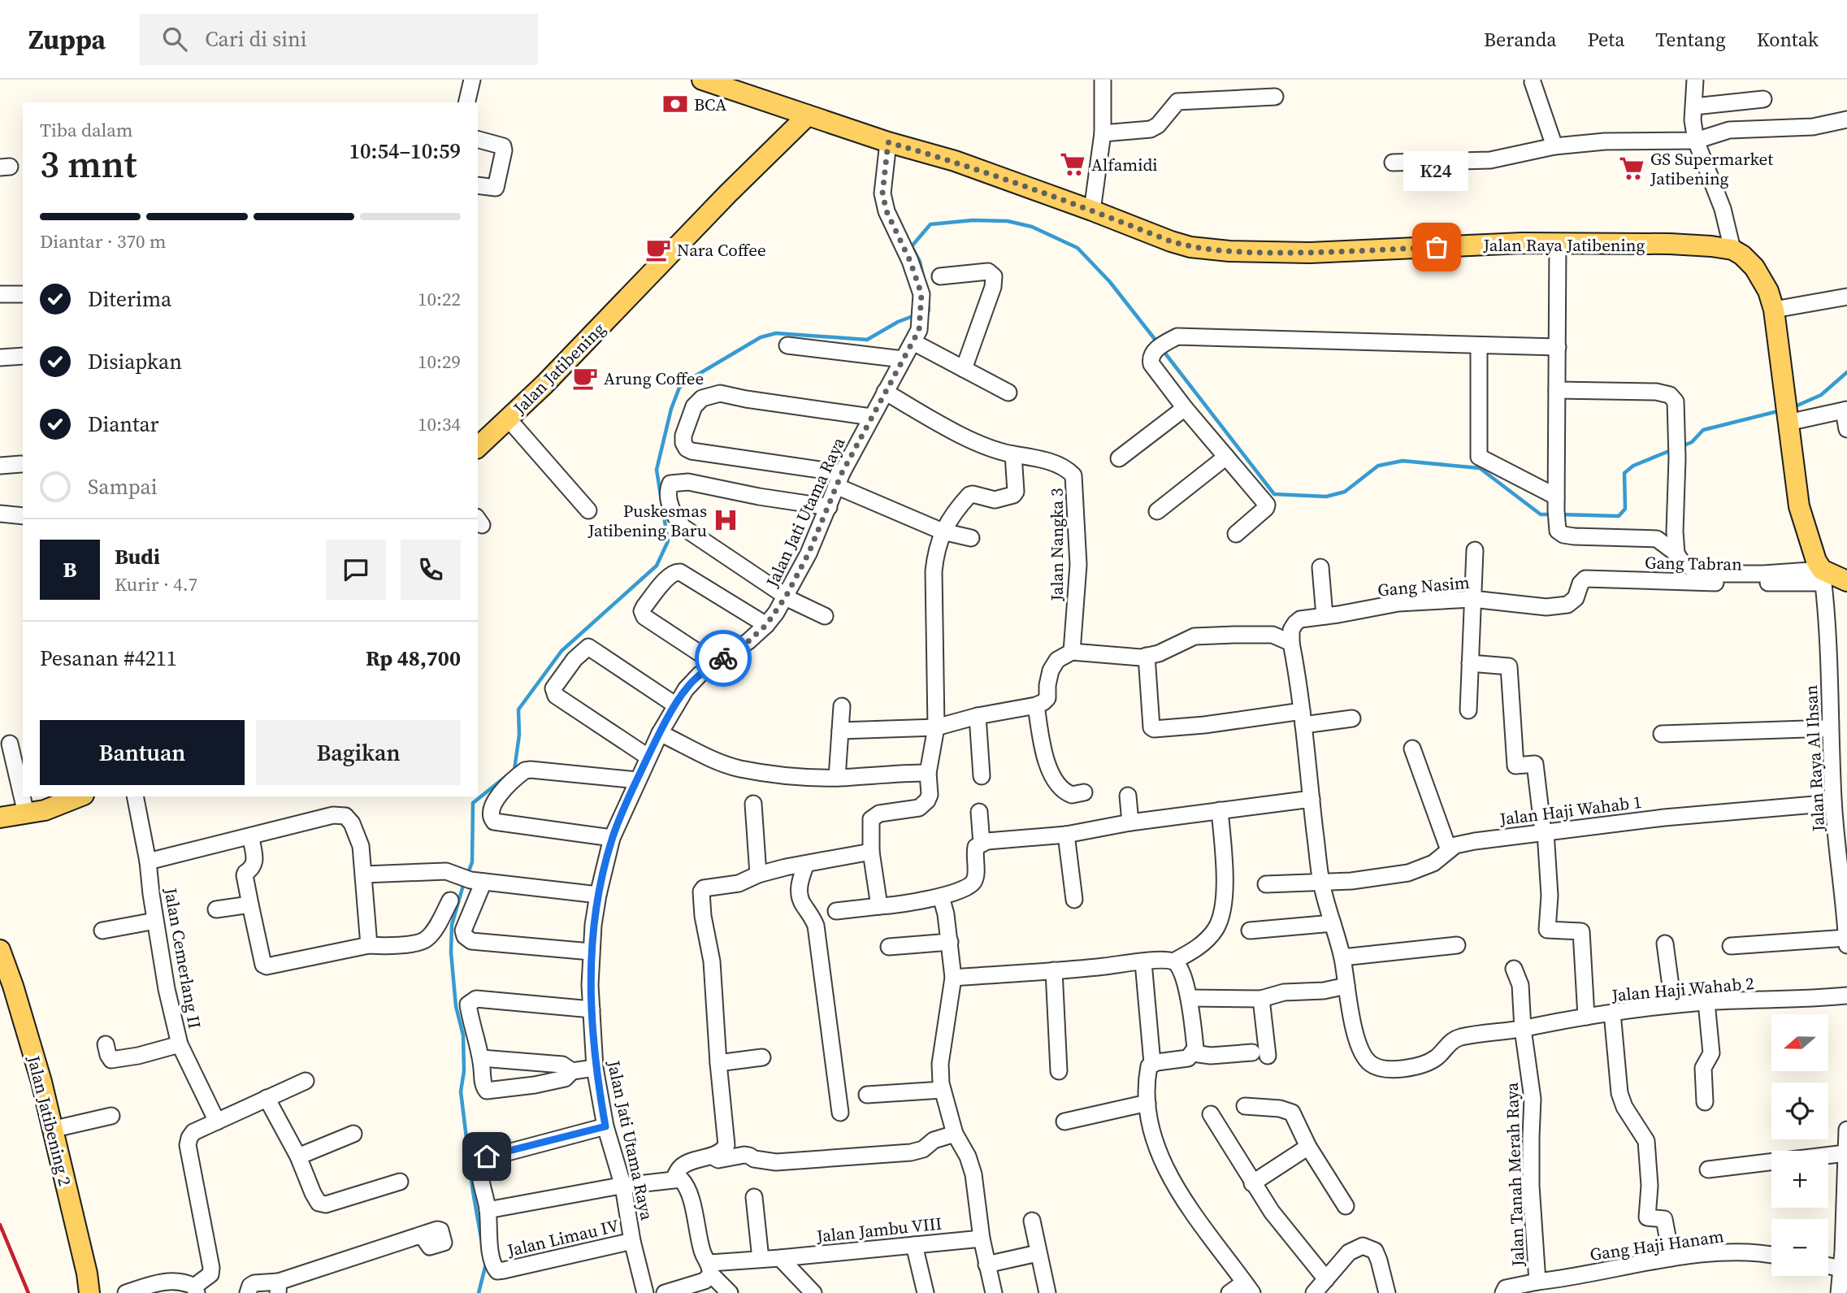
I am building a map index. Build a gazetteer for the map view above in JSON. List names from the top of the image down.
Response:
{
  "streets": {
    "main road": ["Jalan Raya Jatibening", "Jalan Jatibening", "Jalan Jatibening 2"],
    "street": [
      "Jalan Jati Utama Raya",
      "Jalan Nangka 3",
      "Gang Tabran",
      "Gang Nasim",
      "Jalan Raya Al Ihsan",
      "Jalan Haji Wahab 1",
      "Jalan Cemerlang II",
      "Jalan Haji Wahab 2",
      "Jalan Tanah Merah Raya",
      "Jalan Jambu VIII",
      "Jalan Limau IV",
      "Gang Haji Hanam"
    ]
  },
  "crossings": [
    ["Jalan Raya Jatibening", "Jalan Jatibening"],
    ["Jalan Raya Jatibening", "Jalan Jati Utama Raya"],
    ["Jalan Jati Utama Raya", "Jalan Nangka 3"],
    ["Jalan Jati Utama Raya", "Jalan Limau IV"],
    ["Gang Tabran", "Gang Nasim"],
    ["Gang Tabran", "Jalan Raya Al Ihsan"],
    ["Jalan Raya Al Ihsan", "Jalan Haji Wahab 1"],
    ["Jalan Haji Wahab 2", "Jalan Tanah Merah Raya"],
    ["Jalan Tanah Merah Raya", "Gang Haji Hanam"]
  ],
  "places": {
    "bank": ["BCA"],
    "supermarket": ["Alfamidi", "GS Supermarket Jatibening"],
    "other": ["K24"],
    "cafe": ["Nara Coffee", "Arung Coffee"],
    "hospital": ["Puskesmas Jatibening Baru"]
  },
  "north": "left",
  "page": {
    "header": "Zuppa",
    "search": "Cari di sini",
    "nav": [
      "Beranda",
      "Peta",
      "Tentang",
      "Kontak"
    ],
    "heading": ["3 mnt", "Tiba dalam", "10:54–10:59"],
    "panel": [
      "Budi",
      "Kurir · 4.7",
      "Pesanan #4211",
      "Rp 48,700"
    ],
    "bubble": "K24",
    "bar": "Diantar · 370 m",
    "list": [
      ["Diterima", "10:22"],
      ["Disiapkan", "10:29"],
      ["Diantar", "10:34"],
      "Sampai"
    ],
    "round": "B",
    "buttons": ["Bantuan", "Bagikan"],
    "map_buttons": ["+", "−"]
  }
}
